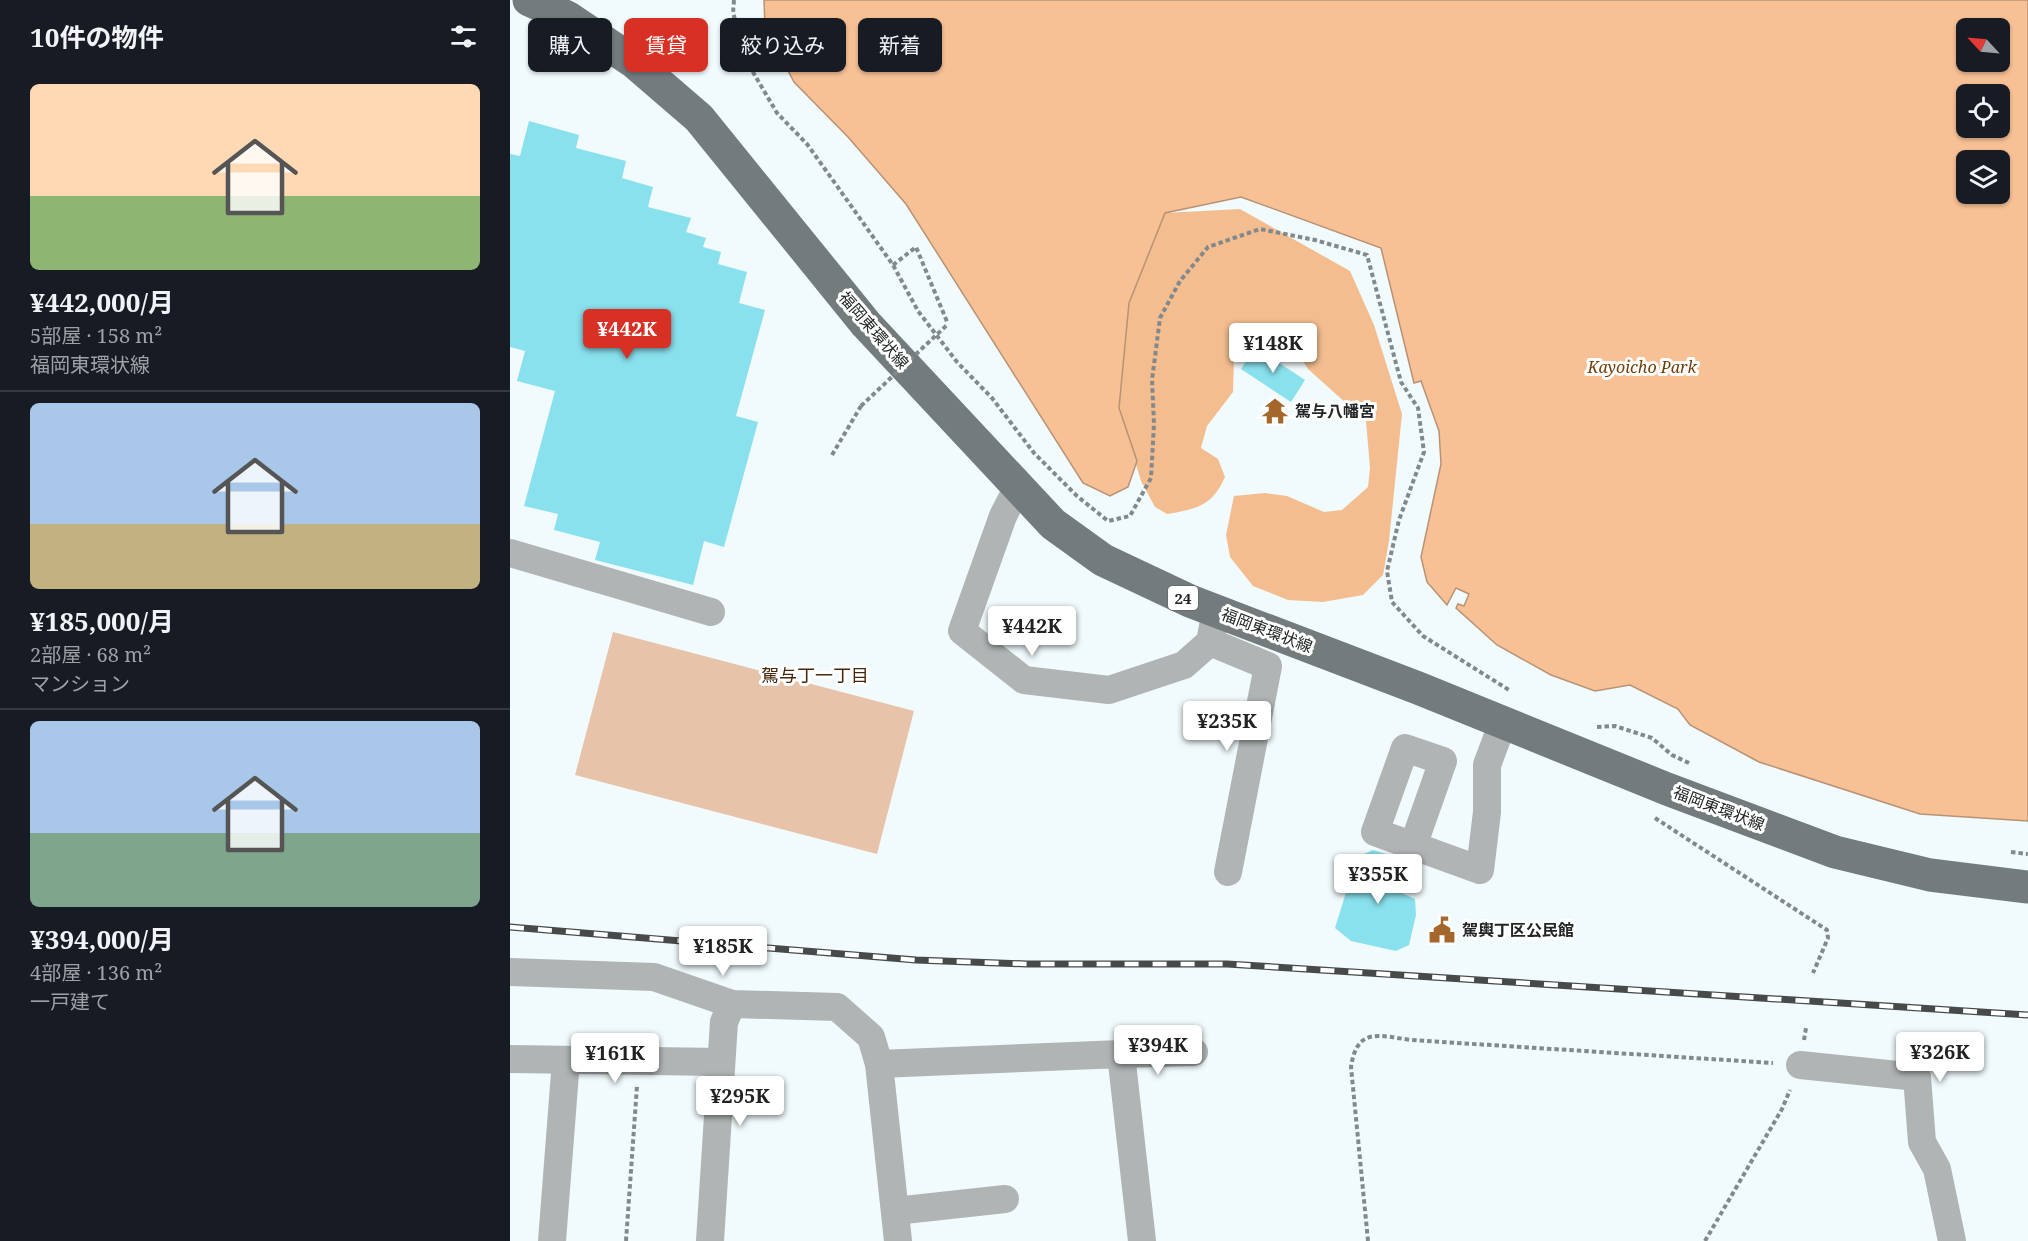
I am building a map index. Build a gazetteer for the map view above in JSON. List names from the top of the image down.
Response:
{
  "streets": {
    "main road": ["福岡東環状線", "24"]
  },
  "districts": ["駕与丁一丁目"],
  "parks": ["Kayoicho Park"],
  "places": {
    "temple": ["駕与八幡宮"],
    "public building": ["駕輿丁区公民館"]
  },
  "north": "top left",
  "page": {
    "heading": "10件の物件",
    "chip": [
      "購入",
      "賃貸",
      "絞り込み",
      "新着"
    ],
    "list": [
      {
        "name": "¥442,000/月",
        "note": "5部屋 · 158 m² · 福岡東環状線"
      },
      {
        "name": "¥185,000/月",
        "note": "2部屋 · 68 m² · マンション"
      },
      {
        "name": "¥394,000/月",
        "note": "4部屋 · 136 m² · 一戸建て"
      }
    ],
    "price": [
      "¥442K",
      "¥148K",
      "¥442K",
      "¥235K",
      "¥355K",
      "¥185K",
      "¥394K",
      "¥326K",
      "¥161K",
      "¥295K"
    ]
  }
}
